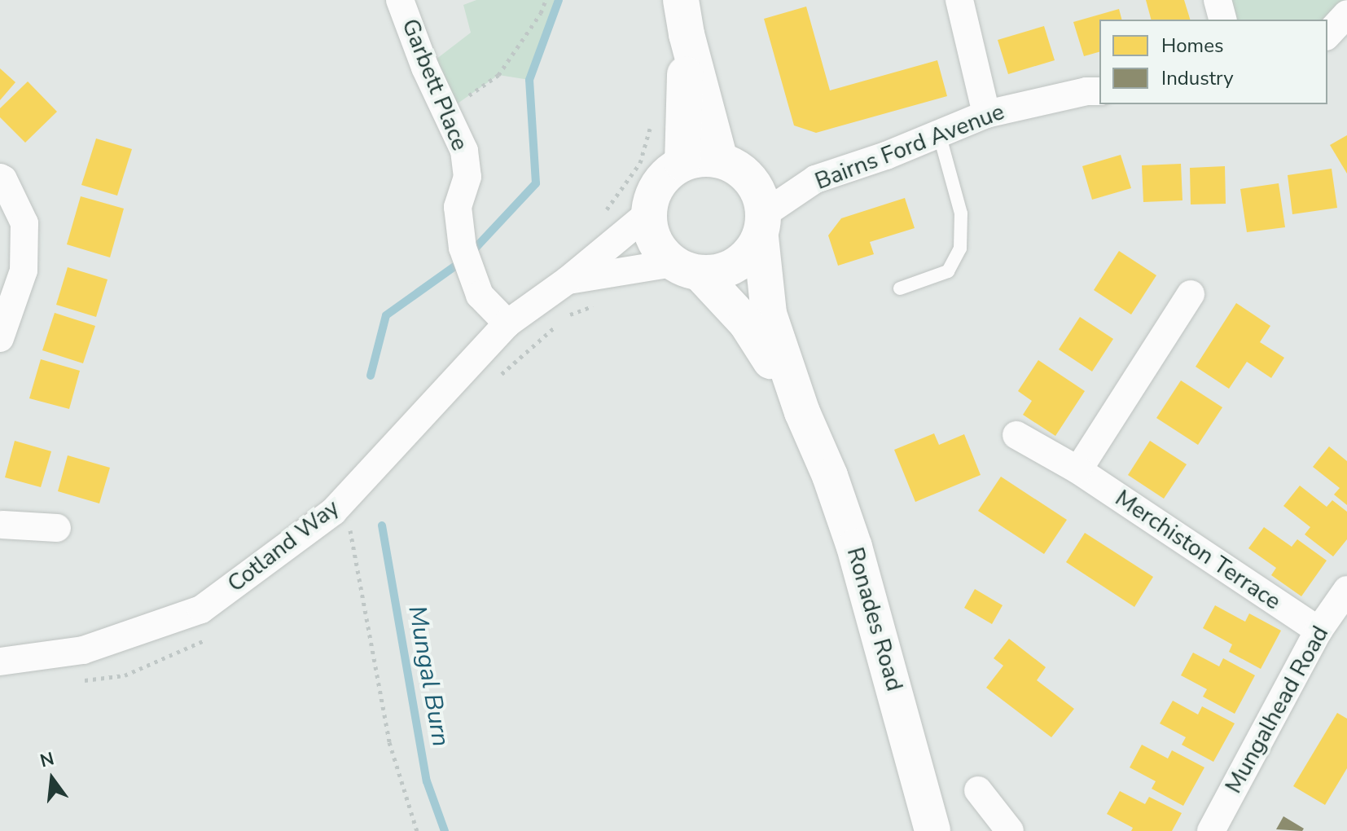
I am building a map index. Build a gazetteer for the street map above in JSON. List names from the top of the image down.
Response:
{
  "streets": {
    "main road": ["Ronades Road"],
    "street": [
      "Garbett Place",
      "Bairns Ford Avenue",
      "Cotland Way",
      "Merchiston Terrace",
      "Mungalhead Road"
    ]
  },
  "crossings": [
    ["Garbett Place", "Cotland Way"],
    ["Bairns Ford Avenue", "Cotland Way"],
    ["Bairns Ford Avenue", "Ronades Road"],
    ["Cotland Way", "Ronades Road"],
    ["Merchiston Terrace", "Mungalhead Road"]
  ],
  "water": ["Mungal Burn"],
  "legend": ["Homes", "Industry"],
  "north": "top"
}
